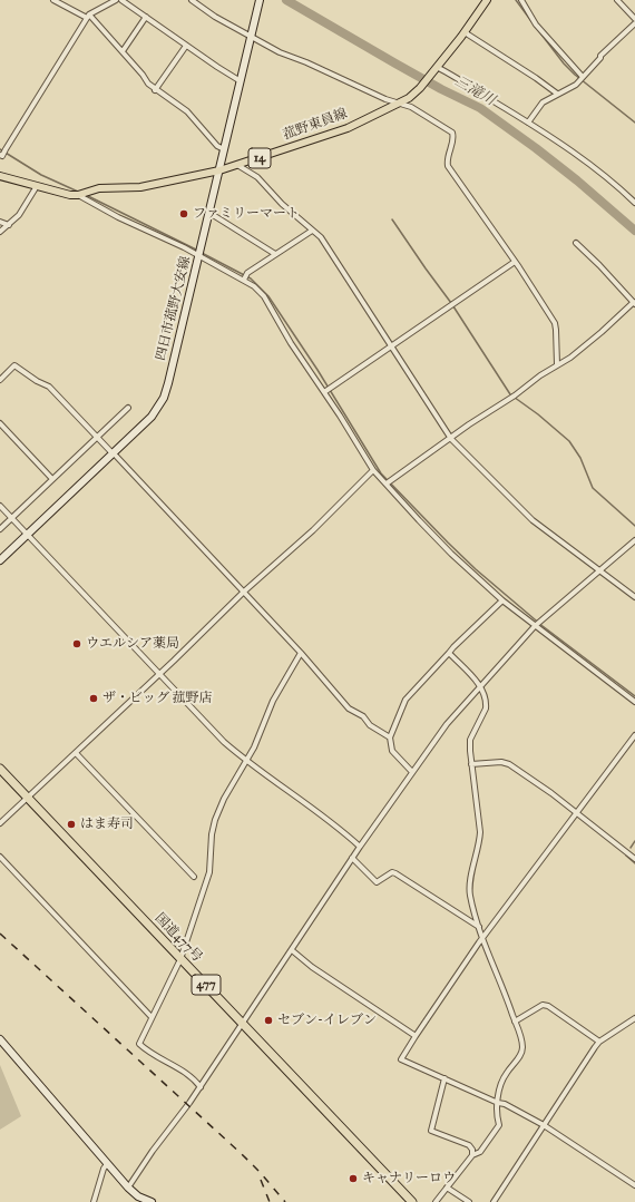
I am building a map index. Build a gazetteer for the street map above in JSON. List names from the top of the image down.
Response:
{
  "streets": {
    "highway": ["国道477号", "477"],
    "main road": ["菰野東員線", "14", "四日市菰野大安線"]
  },
  "crossings": [
    ["菰野東員線", "四日市菰野大安線"]
  ],
  "water": ["三滝川"],
  "places": [
    "ファミリーマート",
    "ウエルシア薬局",
    "ザ・ビッグ 菰野店",
    "はま寿司",
    "セブン-イレブン",
    "キャナリーロウ"
  ]
}
